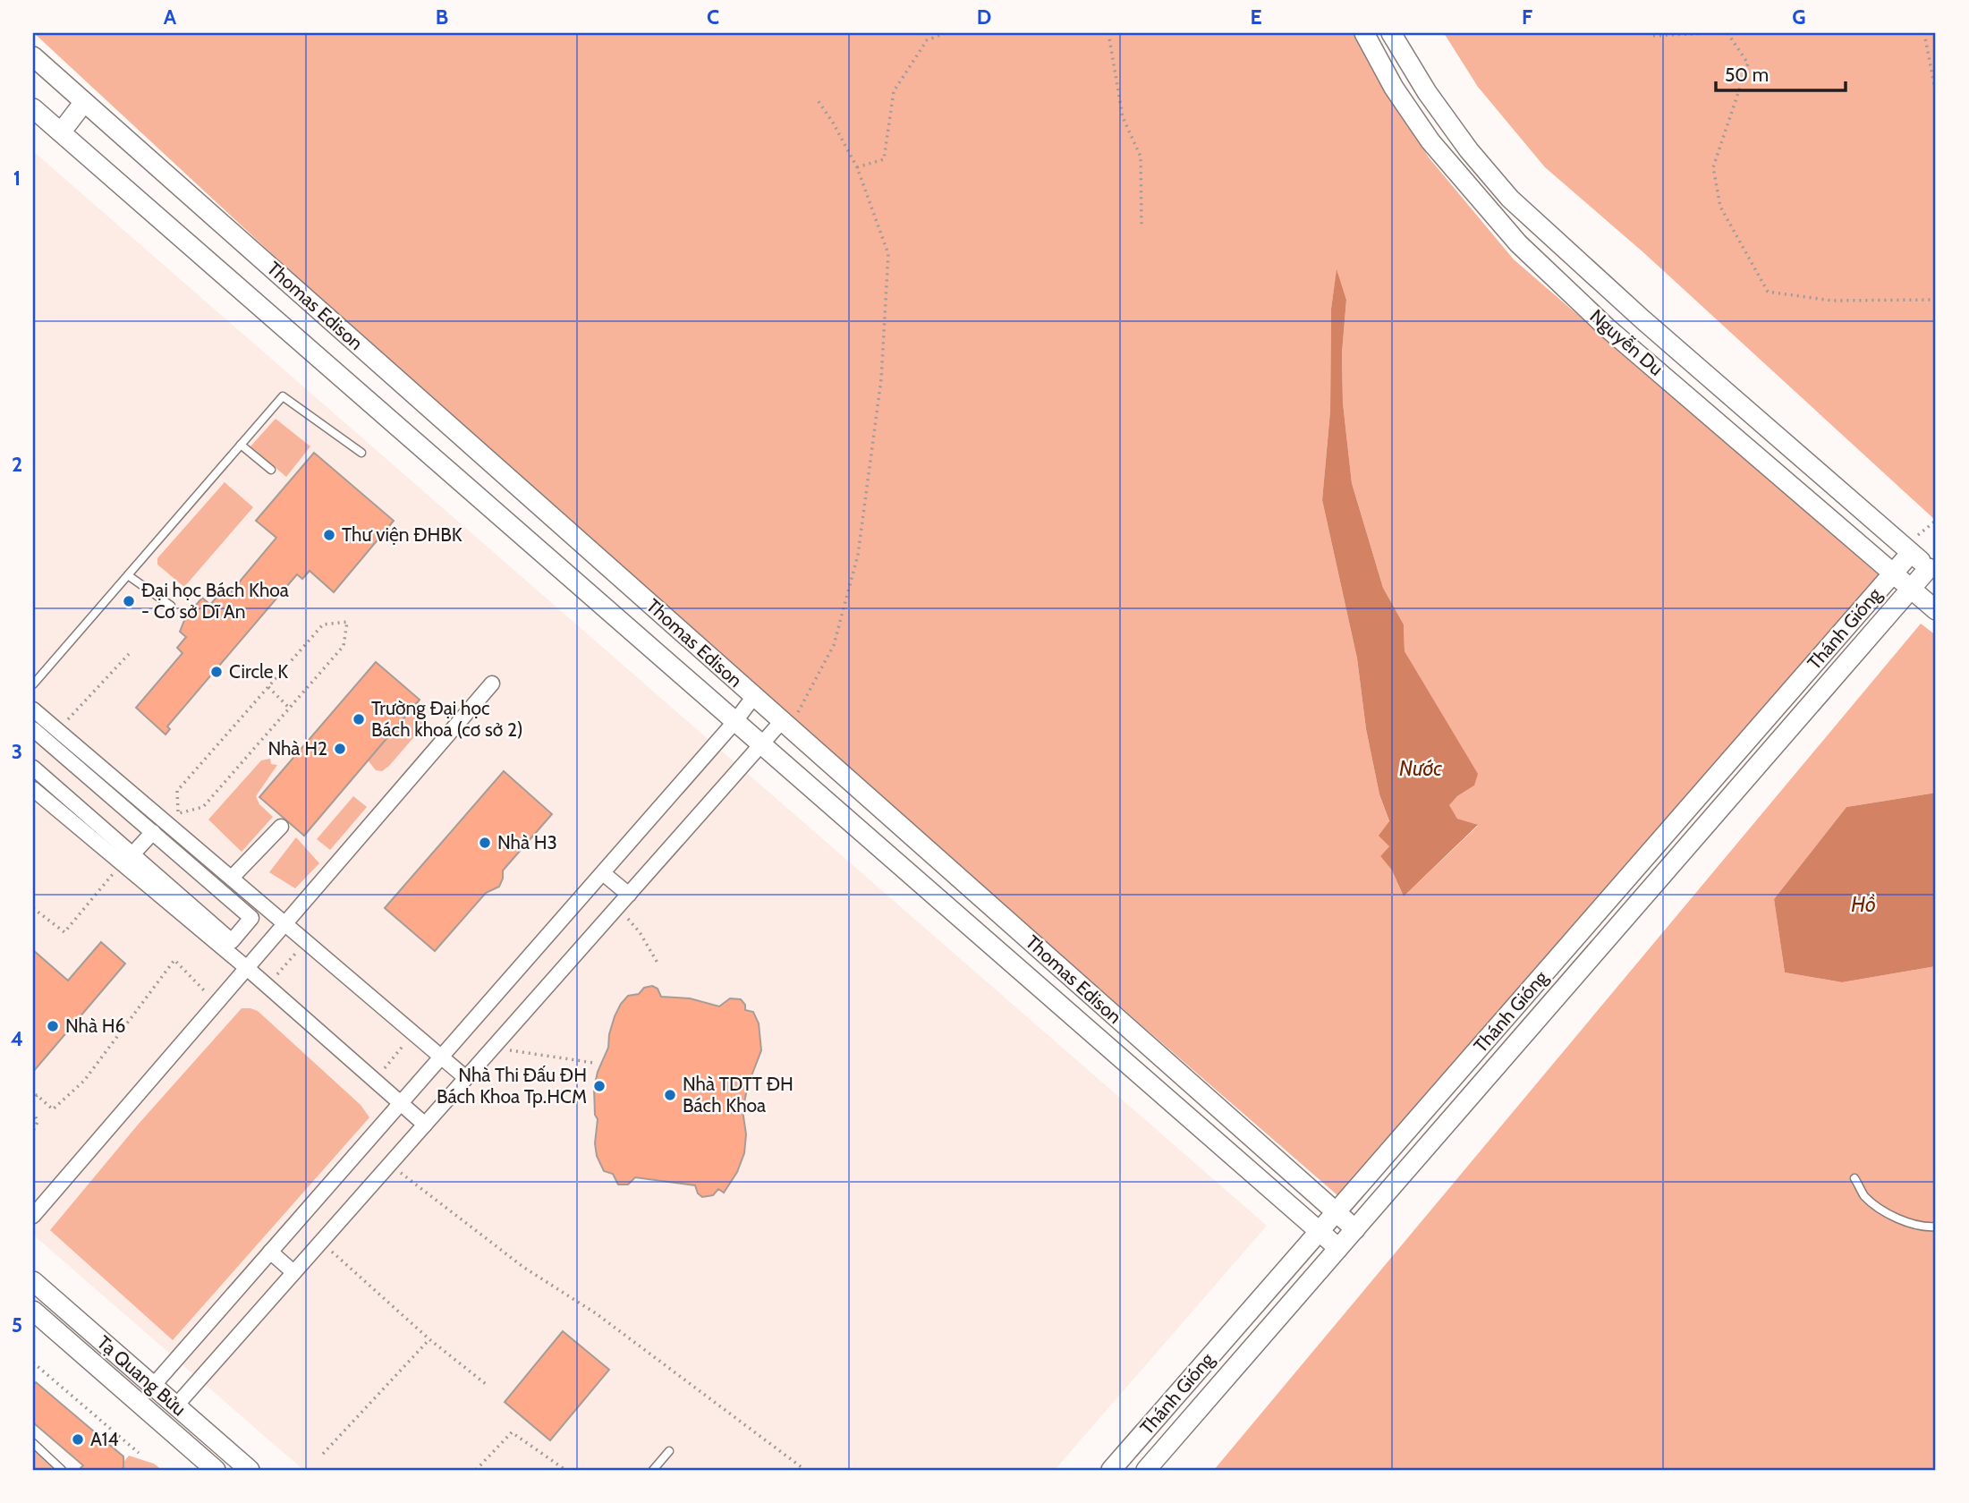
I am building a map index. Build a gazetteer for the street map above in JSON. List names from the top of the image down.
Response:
{
  "streets": {
    "street": [
      "Thomas Edison",
      "Nguyễn Du",
      "Thánh Gióng",
      "Tạ Quang Bửu"
    ]
  },
  "crossings": [
    ["Thomas Edison", "Thánh Gióng"],
    ["Nguyễn Du", "Thánh Gióng"]
  ],
  "water": ["Nước", "Hồ"],
  "places": [
    "Thư viện ĐHBK",
    "Đại học Bách Khoa - Cơ sở Dĩ An",
    "Circle K",
    "Trường Đại học Bách khoa (cơ sở 2)",
    "Nhà H2",
    "Nhà H3",
    "Nhà H6",
    "Nhà Thi Đấu ĐH Bách Khoa Tp.HCM",
    "Nhà TDTT ĐH Bách Khoa",
    "A14"
  ],
  "scale_bar": "50 m",
  "grid": {
    "columns": [
      "A",
      "B",
      "C",
      "D",
      "E",
      "F",
      "G"
    ],
    "rows": [
      "1",
      "2",
      "3",
      "4",
      "5"
    ]
  }
}
